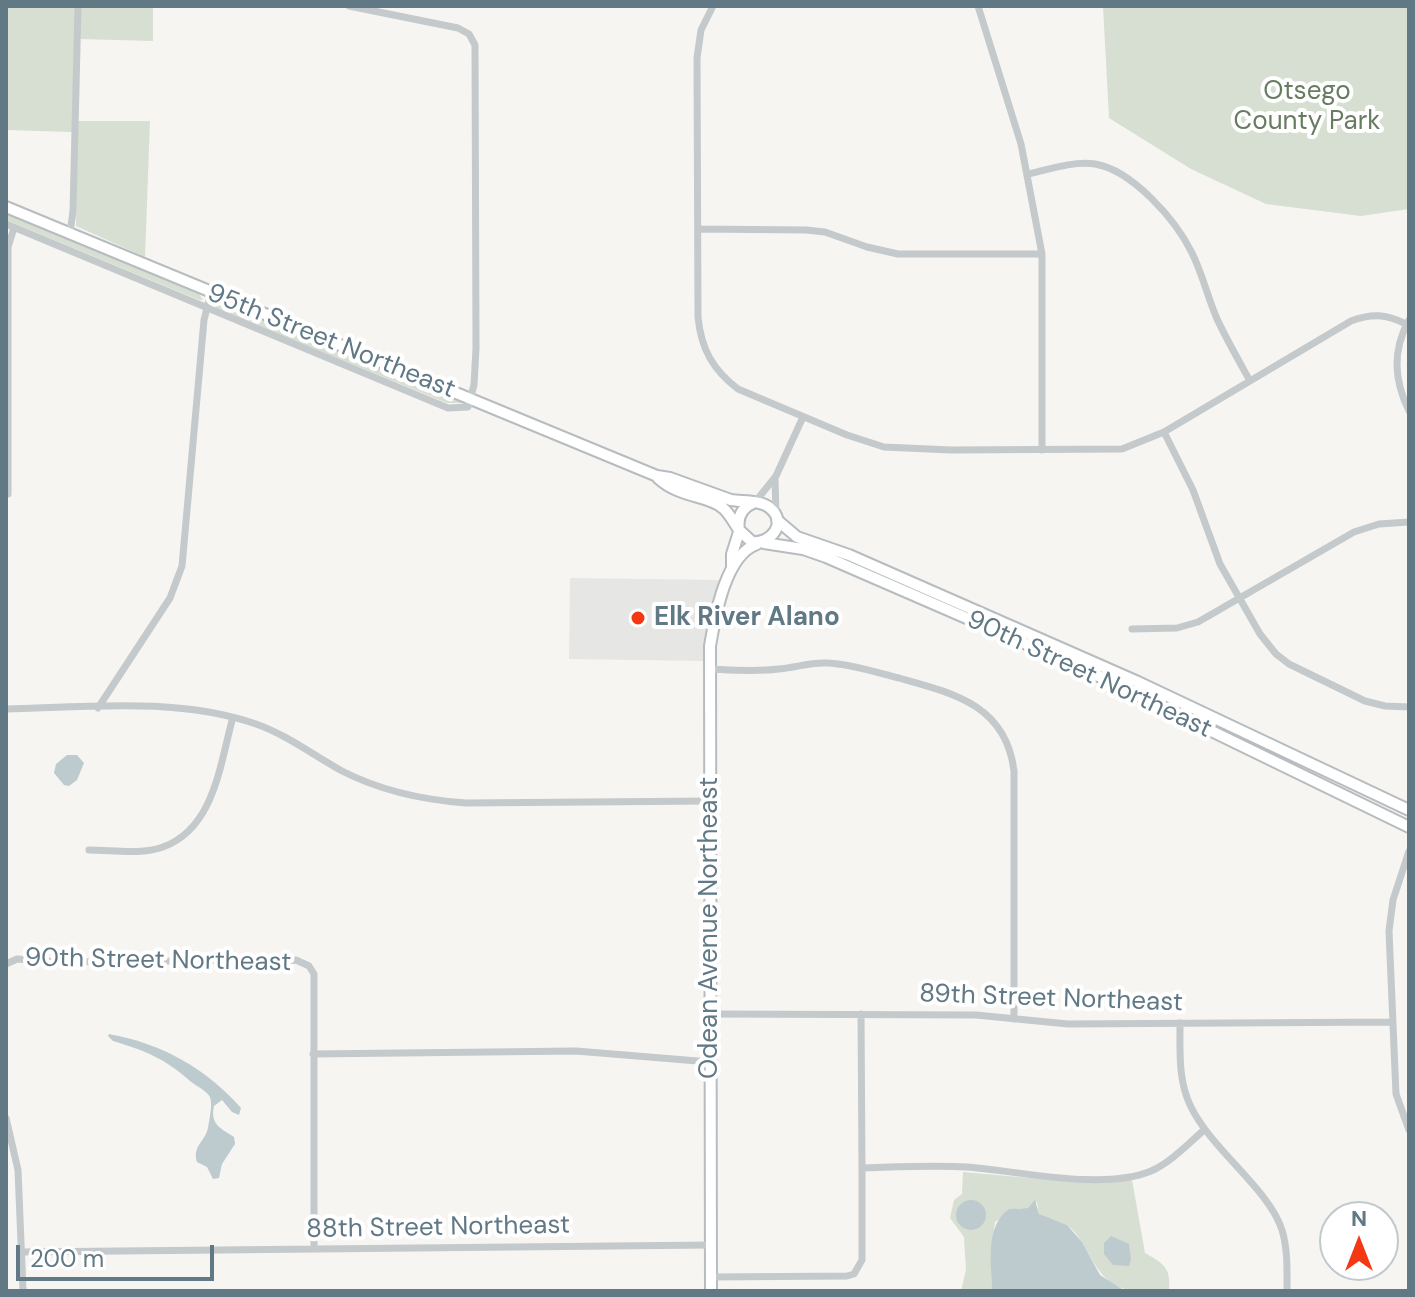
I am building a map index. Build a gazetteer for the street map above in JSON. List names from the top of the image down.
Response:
{
  "streets": {
    "main road": ["95th Street Northeast", "90th Street Northeast", "Odean Avenue Northeast"],
    "street": ["89th Street Northeast", "88th Street Northeast"]
  },
  "crossings": [
    ["90th Street Northeast", "Odean Avenue Northeast"],
    ["Odean Avenue Northeast", "89th Street Northeast"],
    ["Odean Avenue Northeast", "88th Street Northeast"]
  ],
  "parks": ["Otsego County Park"],
  "places": ["Elk River Alano"],
  "scale_bar": "200 m",
  "north": "top"
}
